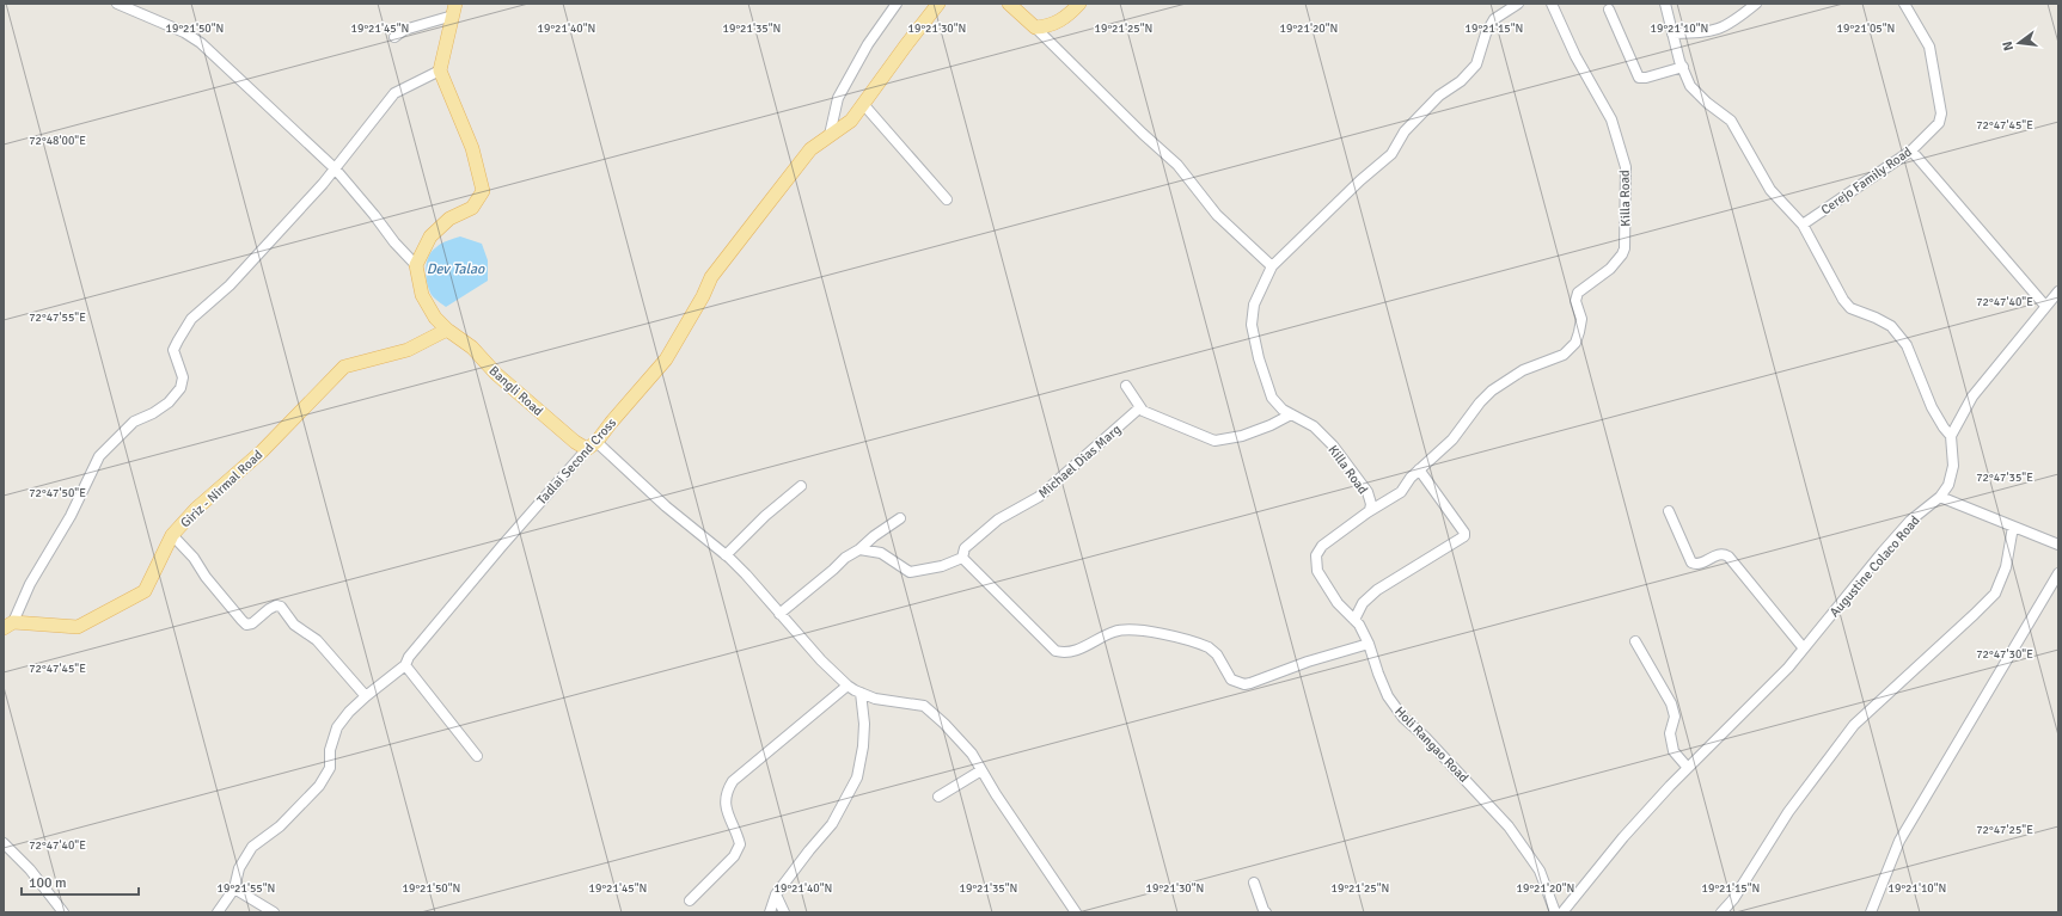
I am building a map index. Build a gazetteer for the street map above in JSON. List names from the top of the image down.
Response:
{
  "streets": {
    "main road": ["Bangli Road", "Tadlai Second Cross", "Giriz - Nirmal Road"],
    "street": [
      "Cerejo Family Road",
      "Killa Road",
      "Michael Dias Marg",
      "Augustine Colaco Road",
      "Holi Rangao Road"
    ]
  },
  "crossings": [
    ["Killa Road", "Holi Rangao Road"],
    ["Bangli Road", "Tadlai Second Cross"],
    ["Bangli Road", "Giriz - Nirmal Road"]
  ],
  "water": ["Dev Talao"],
  "scale_bar": "100 m",
  "north": "left",
  "coordinates": [
    "19°21'50\"N",
    "19°21'45\"N",
    "19°21'40\"N",
    "19°21'35\"N",
    "19°21'30\"N",
    "19°21'25\"N",
    "19°21'20\"N",
    "19°21'15\"N",
    "19°21'10\"N",
    "19°21'05\"N",
    "72°47'45\"E",
    "72°48'00\"E",
    "72°47'40\"E",
    "72°47'55\"E",
    "72°47'35\"E",
    "72°47'50\"E",
    "72°47'30\"E",
    "72°47'25\"E",
    "19°21'55\"N"
  ]
}
